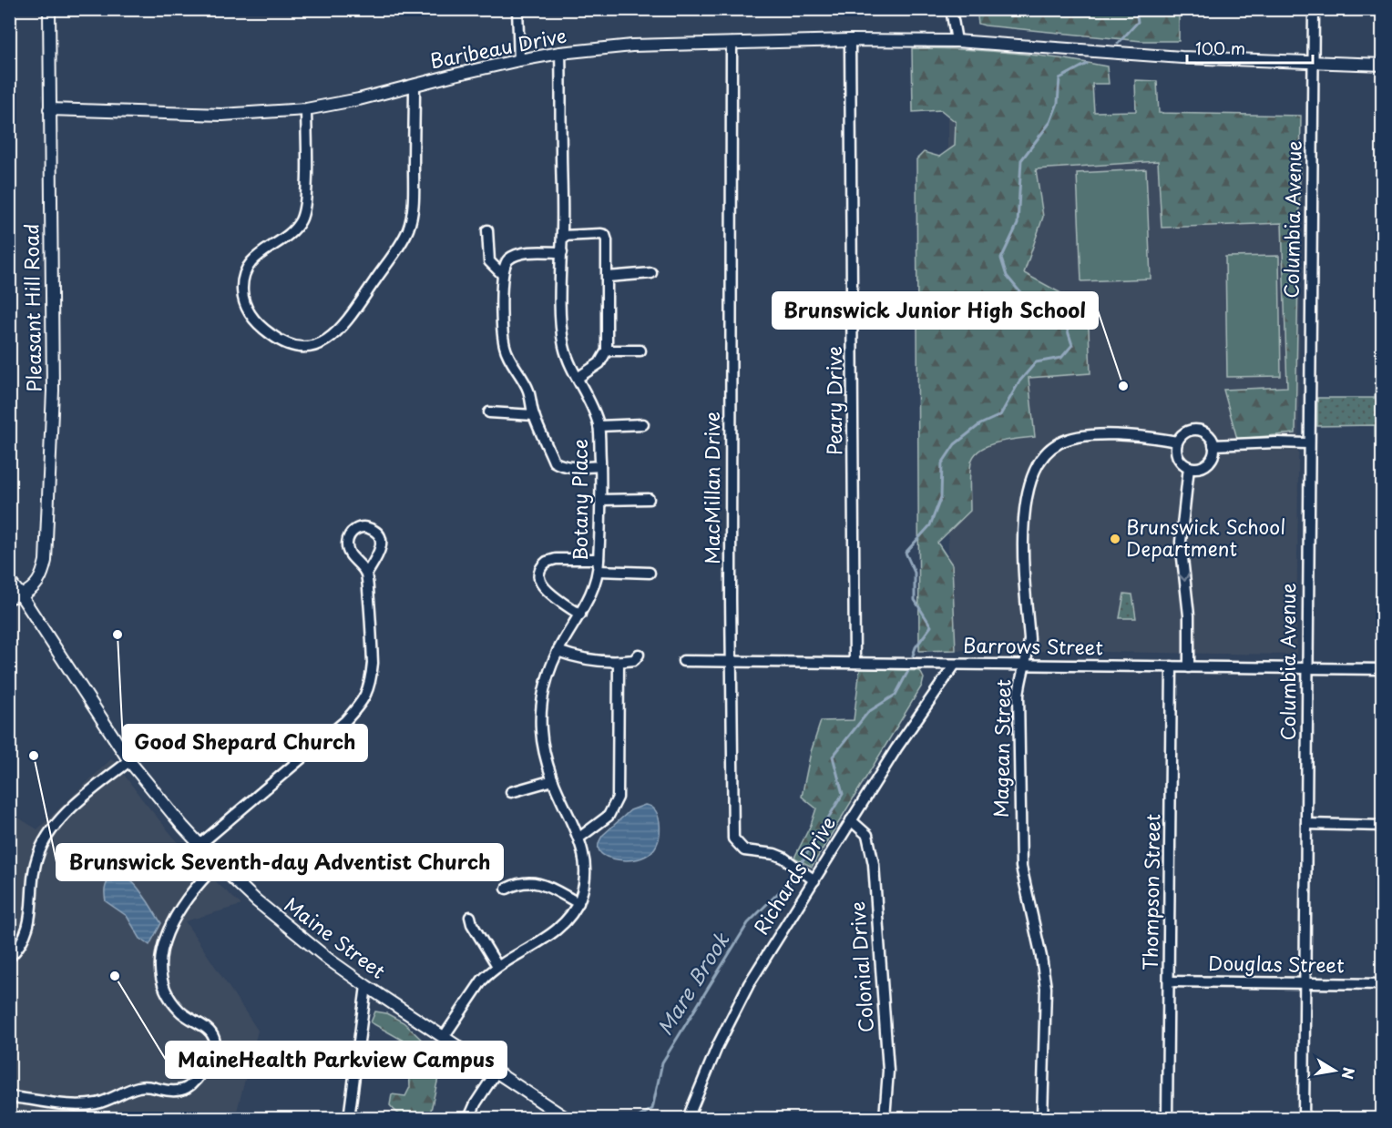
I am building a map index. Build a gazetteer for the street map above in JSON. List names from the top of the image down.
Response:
{
  "streets": {
    "street": [
      "Baribeau Drive",
      "Columbia Avenue",
      "Pleasant Hill Road",
      "Peary Drive",
      "MacMillan Drive",
      "Botany Place",
      "Barrows Street",
      "Magean Street",
      "Richards Drive",
      "Thompson Street",
      "Maine Street",
      "Douglas Street",
      "Colonial Drive"
    ]
  },
  "crossings": [
    ["Baribeau Drive", "Columbia Avenue"],
    ["Baribeau Drive", "Pleasant Hill Road"],
    ["Baribeau Drive", "Peary Drive"],
    ["Baribeau Drive", "MacMillan Drive"],
    ["Baribeau Drive", "Botany Place"],
    ["Columbia Avenue", "Barrows Street"],
    ["Columbia Avenue", "Douglas Street"],
    ["Pleasant Hill Road", "Maine Street"],
    ["Peary Drive", "Barrows Street"],
    ["MacMillan Drive", "Barrows Street"],
    ["MacMillan Drive", "Richards Drive"],
    ["Botany Place", "Maine Street"],
    ["Barrows Street", "Magean Street"],
    ["Barrows Street", "Richards Drive"],
    ["Barrows Street", "Thompson Street"],
    ["Richards Drive", "Colonial Drive"],
    ["Thompson Street", "Douglas Street"]
  ],
  "water": ["Mare Brook"],
  "places": [
    "Brunswick Junior High School",
    "Brunswick School Department",
    "Good Shepard Church",
    "Brunswick Seventh-day Adventist Church",
    "MaineHealth Parkview Campus"
  ],
  "scale_bar": "100 m",
  "north": "right"
}
